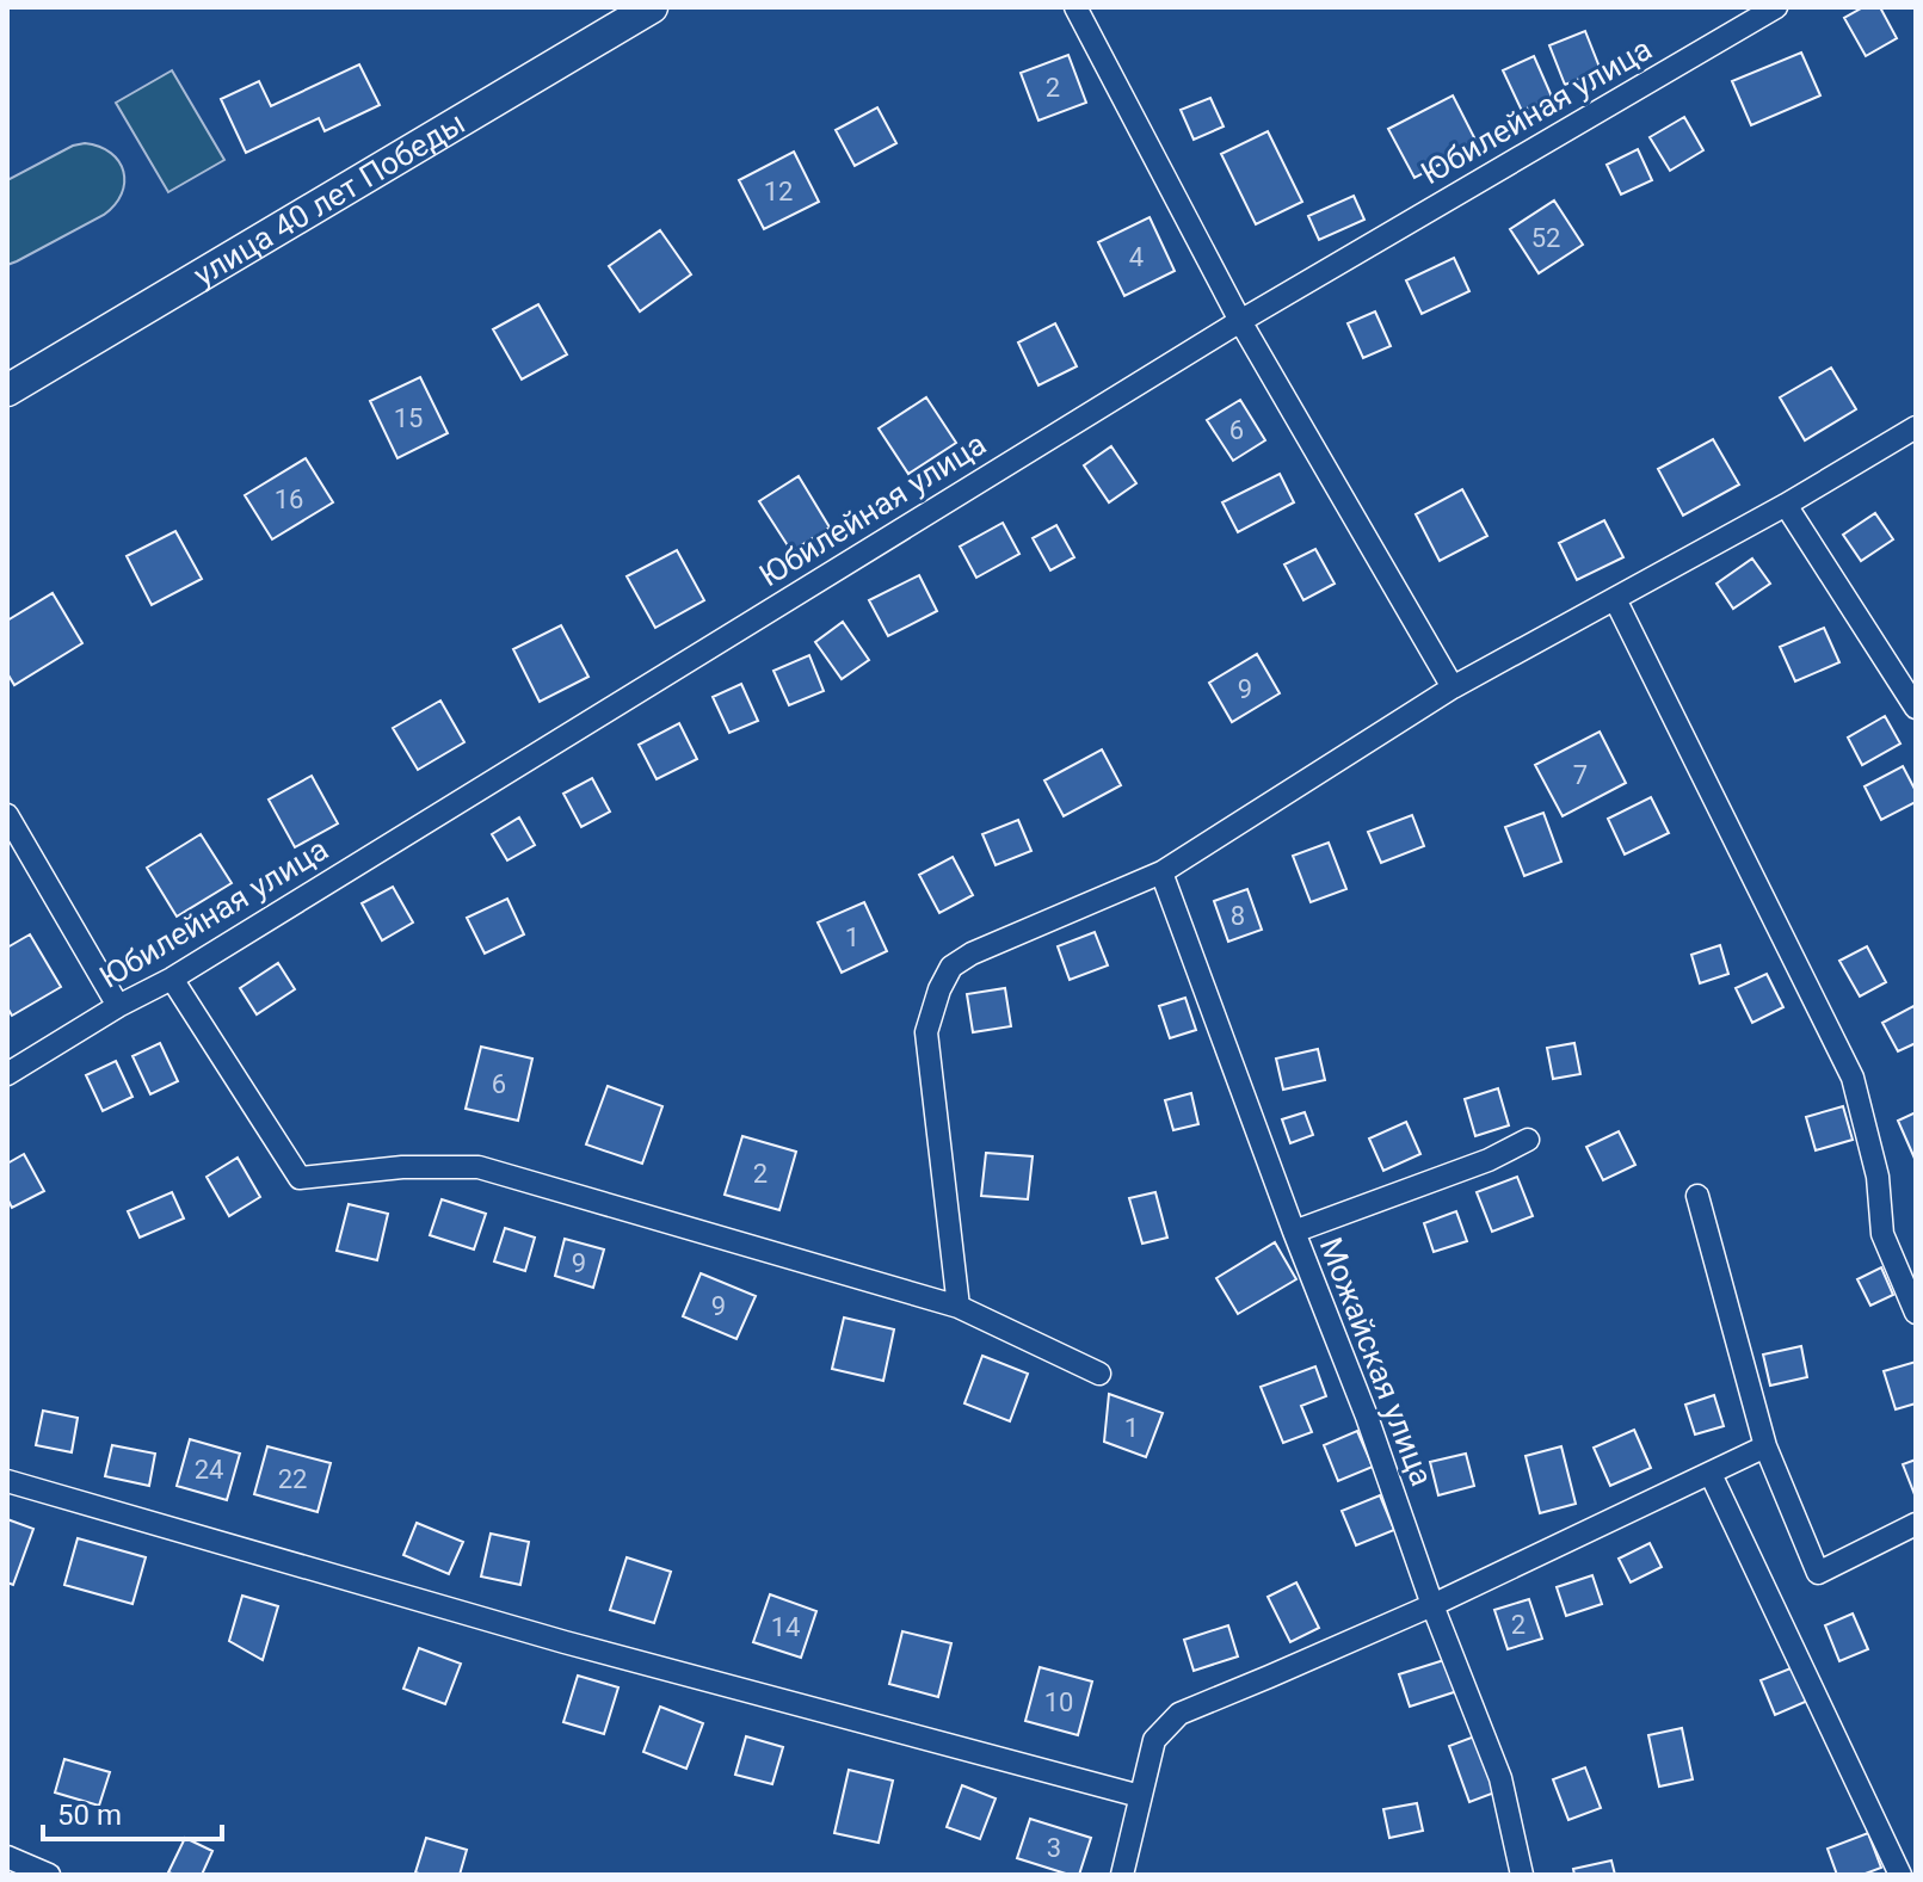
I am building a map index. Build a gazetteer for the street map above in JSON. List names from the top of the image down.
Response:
{
  "streets": {
    "street": ["Юбилейная улица", "улица 40 лет Победы", "Можайская улица"]
  },
  "house_numbers": [
    "2",
    "12",
    "52",
    "4",
    "15",
    "6",
    "16",
    "9",
    "7",
    "8",
    "1",
    "6",
    "2",
    "9",
    "9",
    "1",
    "24",
    "22",
    "2",
    "14",
    "10",
    "3"
  ],
  "scale_bar": "50 m"
}
